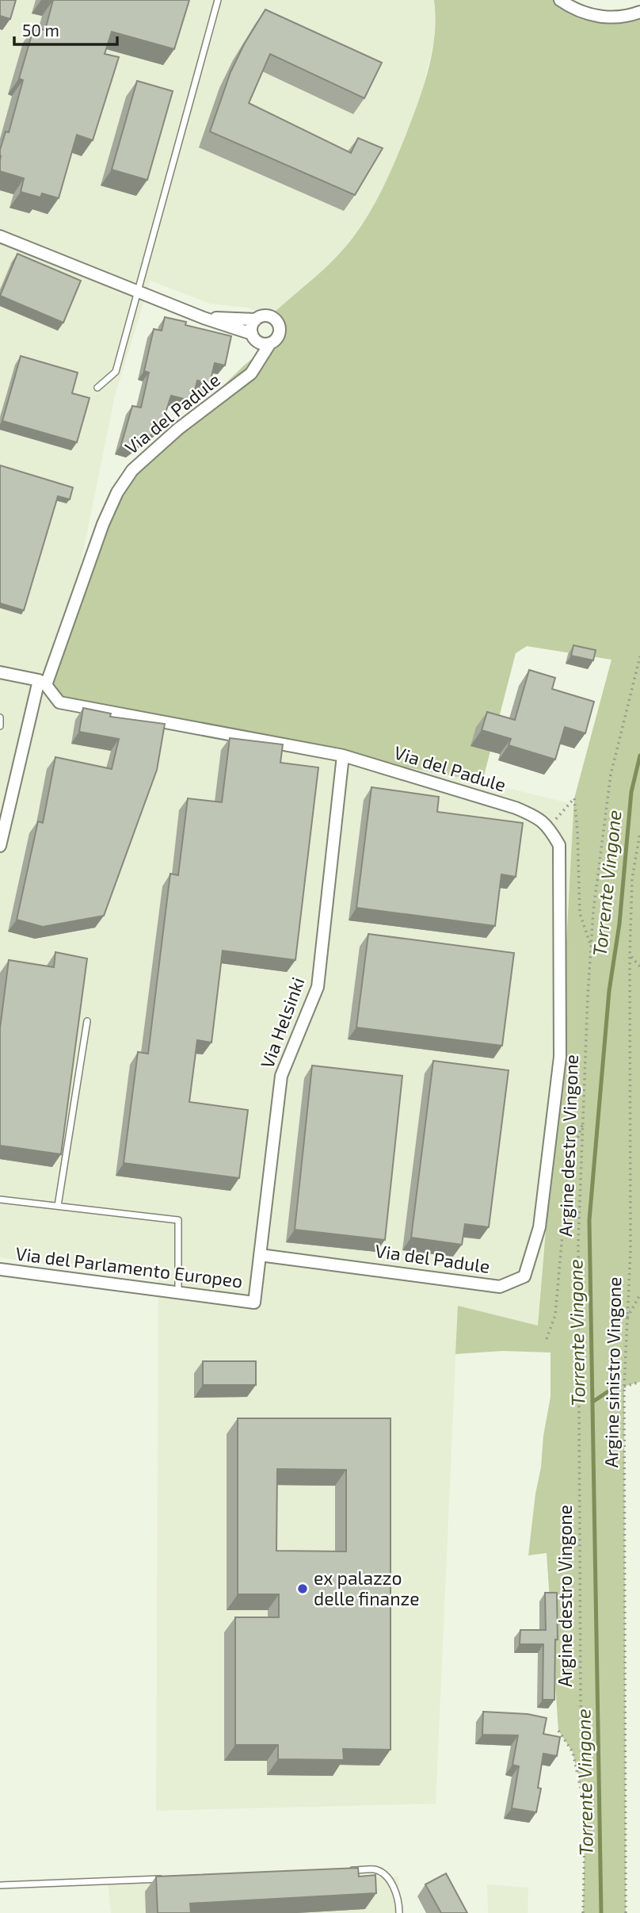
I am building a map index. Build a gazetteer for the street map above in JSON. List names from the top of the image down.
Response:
{
  "streets": {
    "street": ["Via del Padule", "Via Helsinki", "Via del Parlamento Europeo"],
    "path": ["Argine destro Vingone", "Argine sinistro Vingone"]
  },
  "crossings": [
    ["Via del Padule", "Via Helsinki"],
    ["Via Helsinki", "Via del Parlamento Europeo"]
  ],
  "water": ["Torrente Vingone"],
  "places": ["ex palazzo delle finanze"],
  "scale_bar": "50 m"
}
